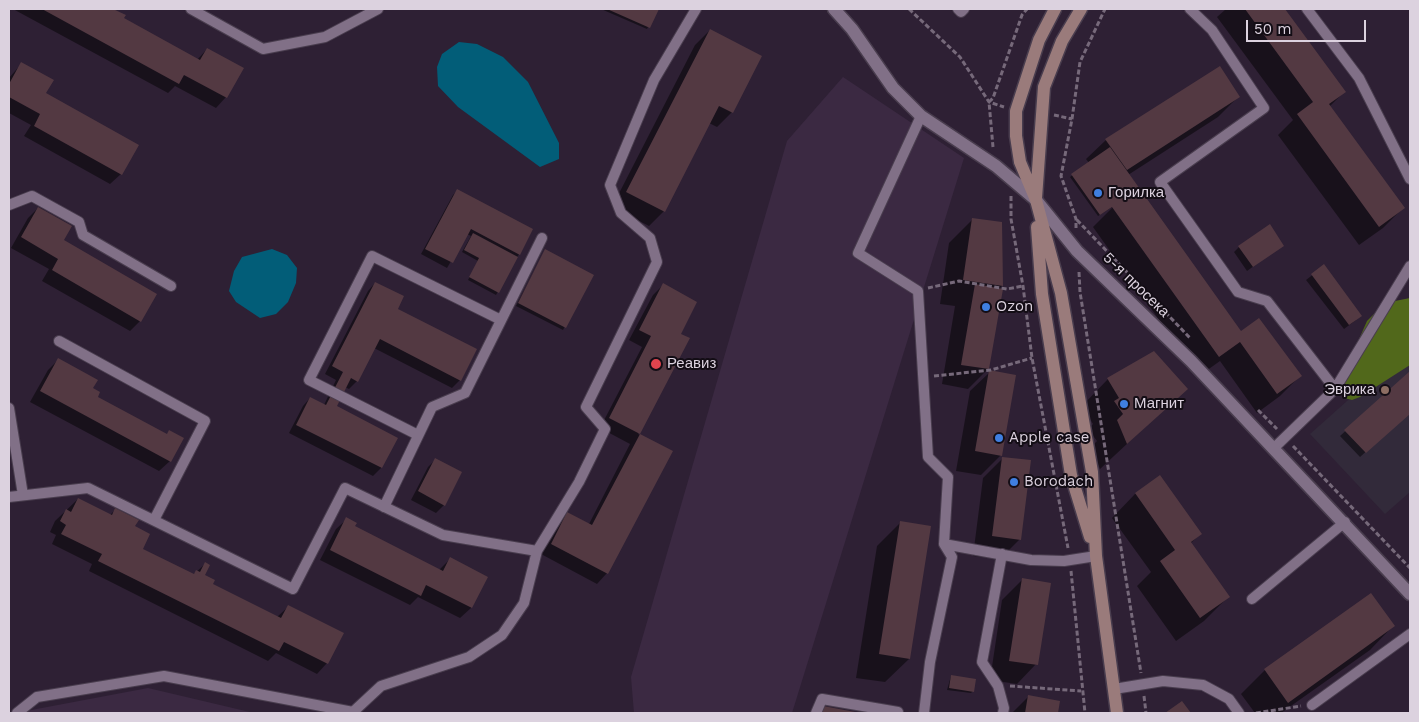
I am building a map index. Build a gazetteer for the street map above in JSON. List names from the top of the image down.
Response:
{
  "streets": {
    "street": ["5-я просека"]
  },
  "places": [
    "Горилка",
    "Ozon",
    "Реавиз",
    "Эврика",
    "Магнит",
    "Apple case",
    "Borodach"
  ],
  "scale_bar": "50 m"
}
